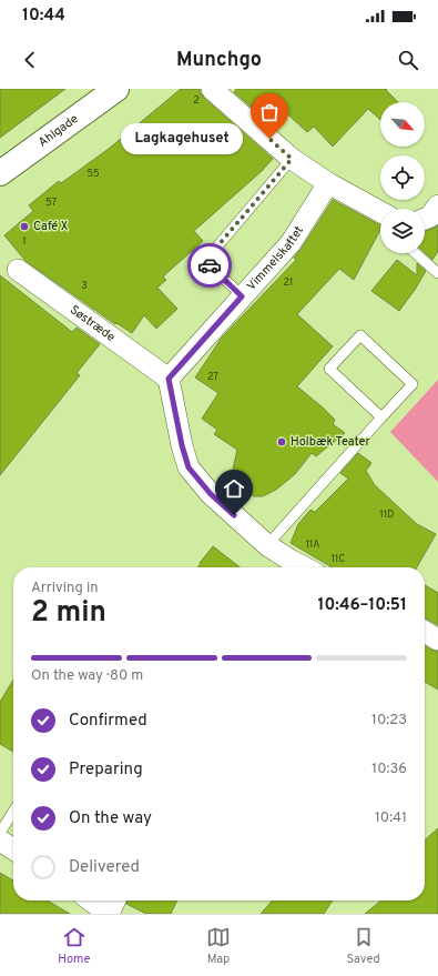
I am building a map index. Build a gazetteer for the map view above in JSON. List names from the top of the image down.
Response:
{
  "streets": {
    "street": ["Ahlgade", "Vimmelskaftet", "Søstræde"]
  },
  "crossings": [
    ["Vimmelskaftet", "Søstræde"]
  ],
  "places": ["Lagkagehuset", "Café X", "Holbæk Teater"],
  "house_numbers": [
    "2",
    "55",
    "57",
    "1",
    "21",
    "3",
    "27",
    "11D",
    "11A",
    "11C"
  ],
  "north": "bottom right",
  "page": {
    "status": "10:44",
    "header": "Munchgo",
    "bubble": "Lagkagehuset",
    "heading": ["2 min", "Arriving in", "10:46–10:51"],
    "bar": "On the way · 80 m",
    "list": [
      ["Confirmed", "10:23"],
      ["Preparing", "10:36"],
      ["On the way", "10:41"],
      "Delivered"
    ],
    "tabs": ["Home", "Map", "Saved"]
  }
}
